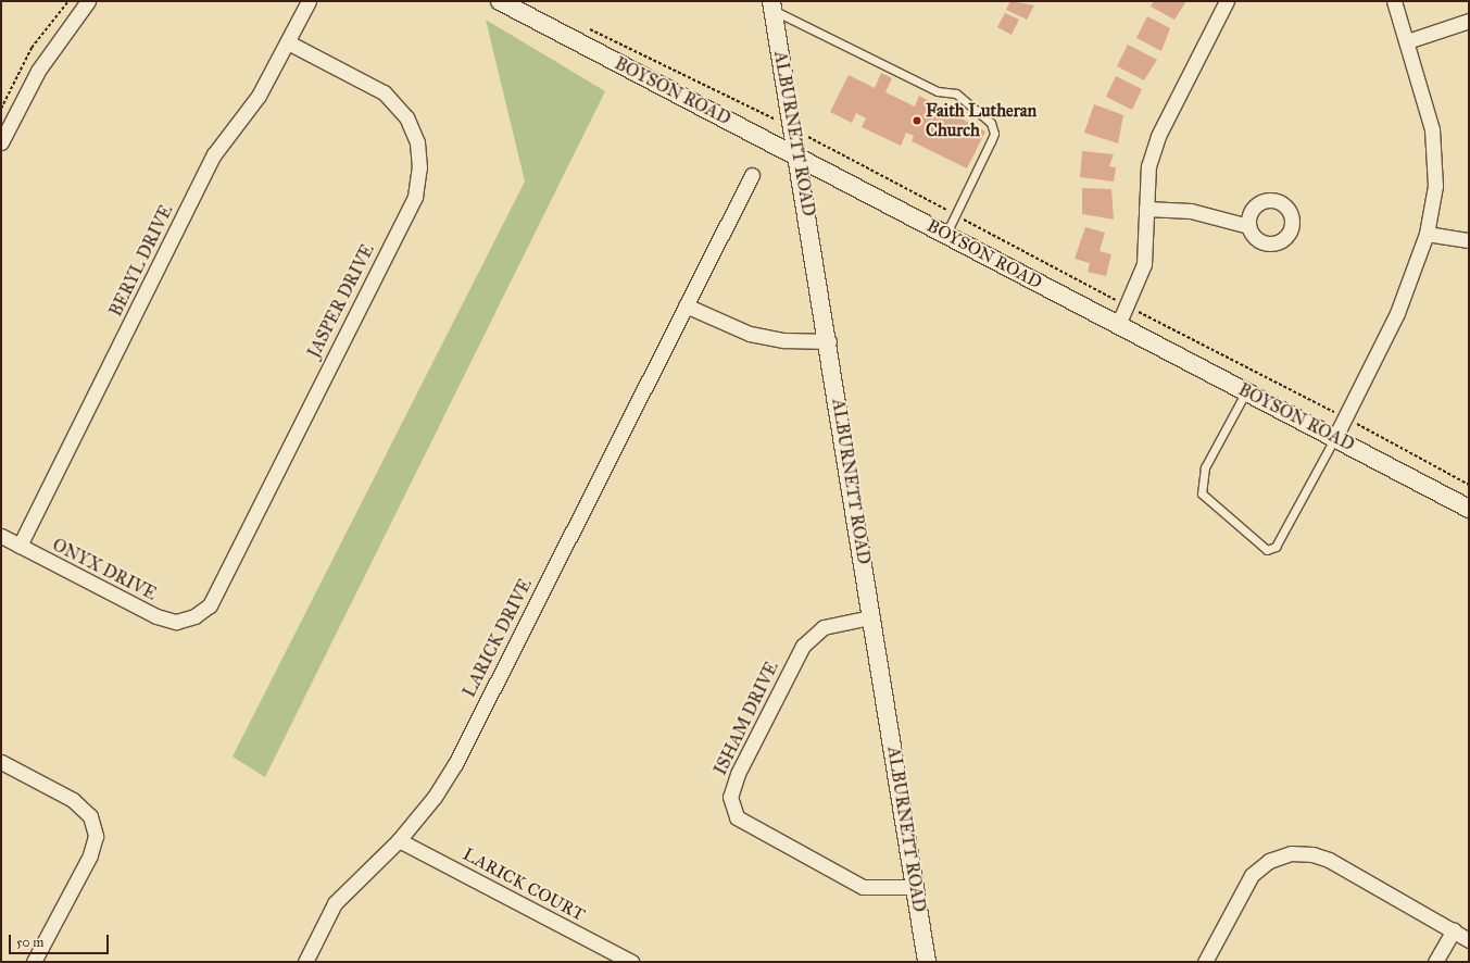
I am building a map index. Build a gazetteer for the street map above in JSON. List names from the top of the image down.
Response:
{
  "streets": {
    "street": [
      "BOYSON ROAD",
      "ALBURNETT ROAD",
      "BERYL DRIVE",
      "JASPER DRIVE",
      "ONYX DRIVE",
      "LARICK DRIVE",
      "ISHAM DRIVE",
      "LARICK COURT"
    ]
  },
  "crossings": [
    ["BOYSON ROAD", "ALBURNETT ROAD"],
    ["ALBURNETT ROAD", "ISHAM DRIVE"],
    ["BERYL DRIVE", "JASPER DRIVE"],
    ["BERYL DRIVE", "ONYX DRIVE"],
    ["JASPER DRIVE", "ONYX DRIVE"],
    ["LARICK DRIVE", "LARICK COURT"]
  ],
  "places": ["Faith Lutheran Church"],
  "scale_bar": "50 m"
}
